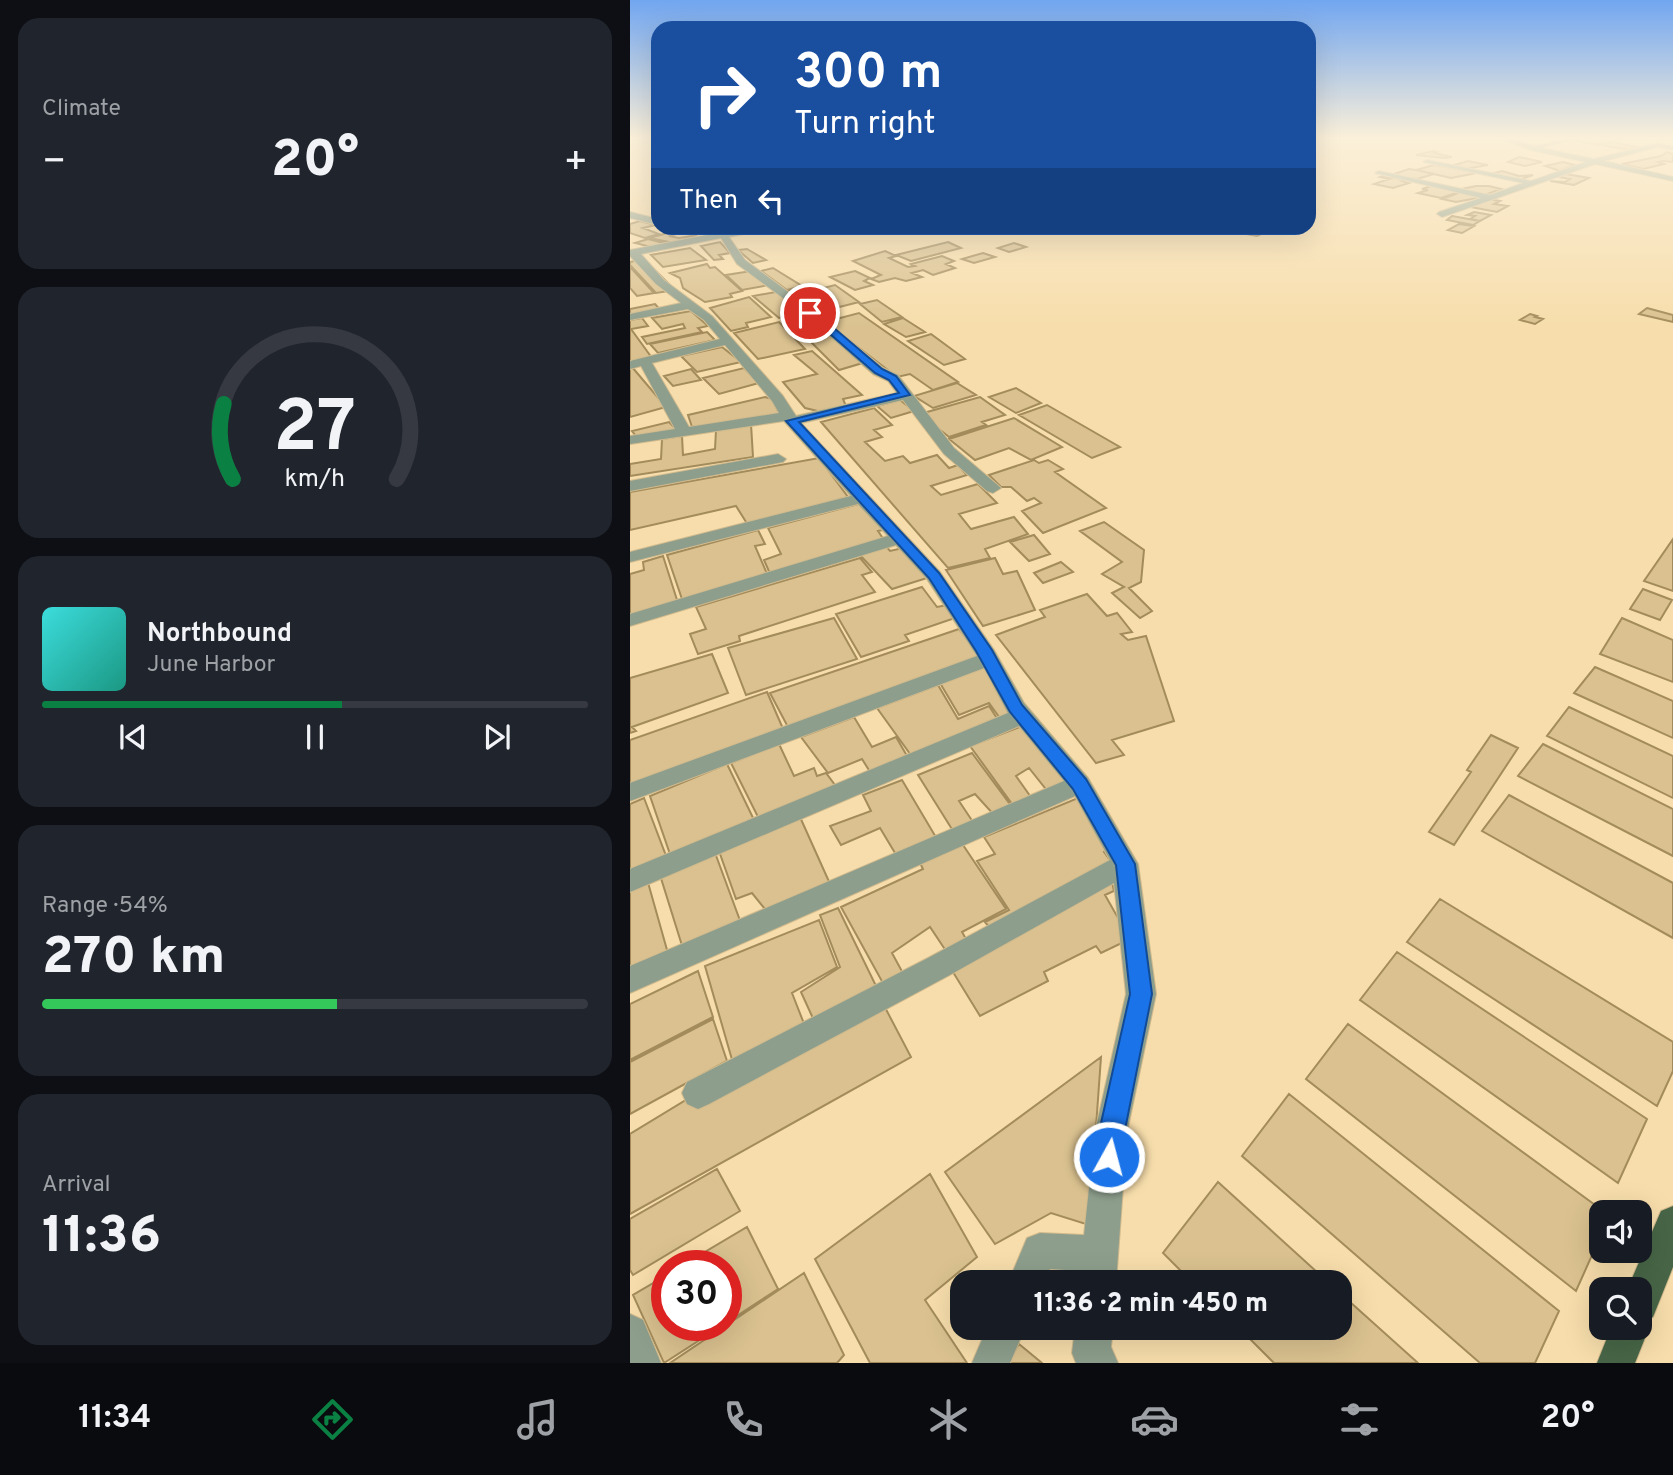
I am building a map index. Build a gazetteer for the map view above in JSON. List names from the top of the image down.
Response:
{
  "page": {
    "tile": [
      "Climate",
      ["Range · 54%", "270 km"],
      ["Arrival", "11:36"]
    ],
    "turn": ["300 m", "Turn right"],
    "heat": ["−", "20°", "+"],
    "then": "Then",
    "song": ["Northbound", "June Harbor"],
    "limit": "30",
    "trip": "11:36 · 2 min · 450 m",
    "tabs": ["11:34", "20°"],
    "gauge": ["27", "km/h"]
  }
}
